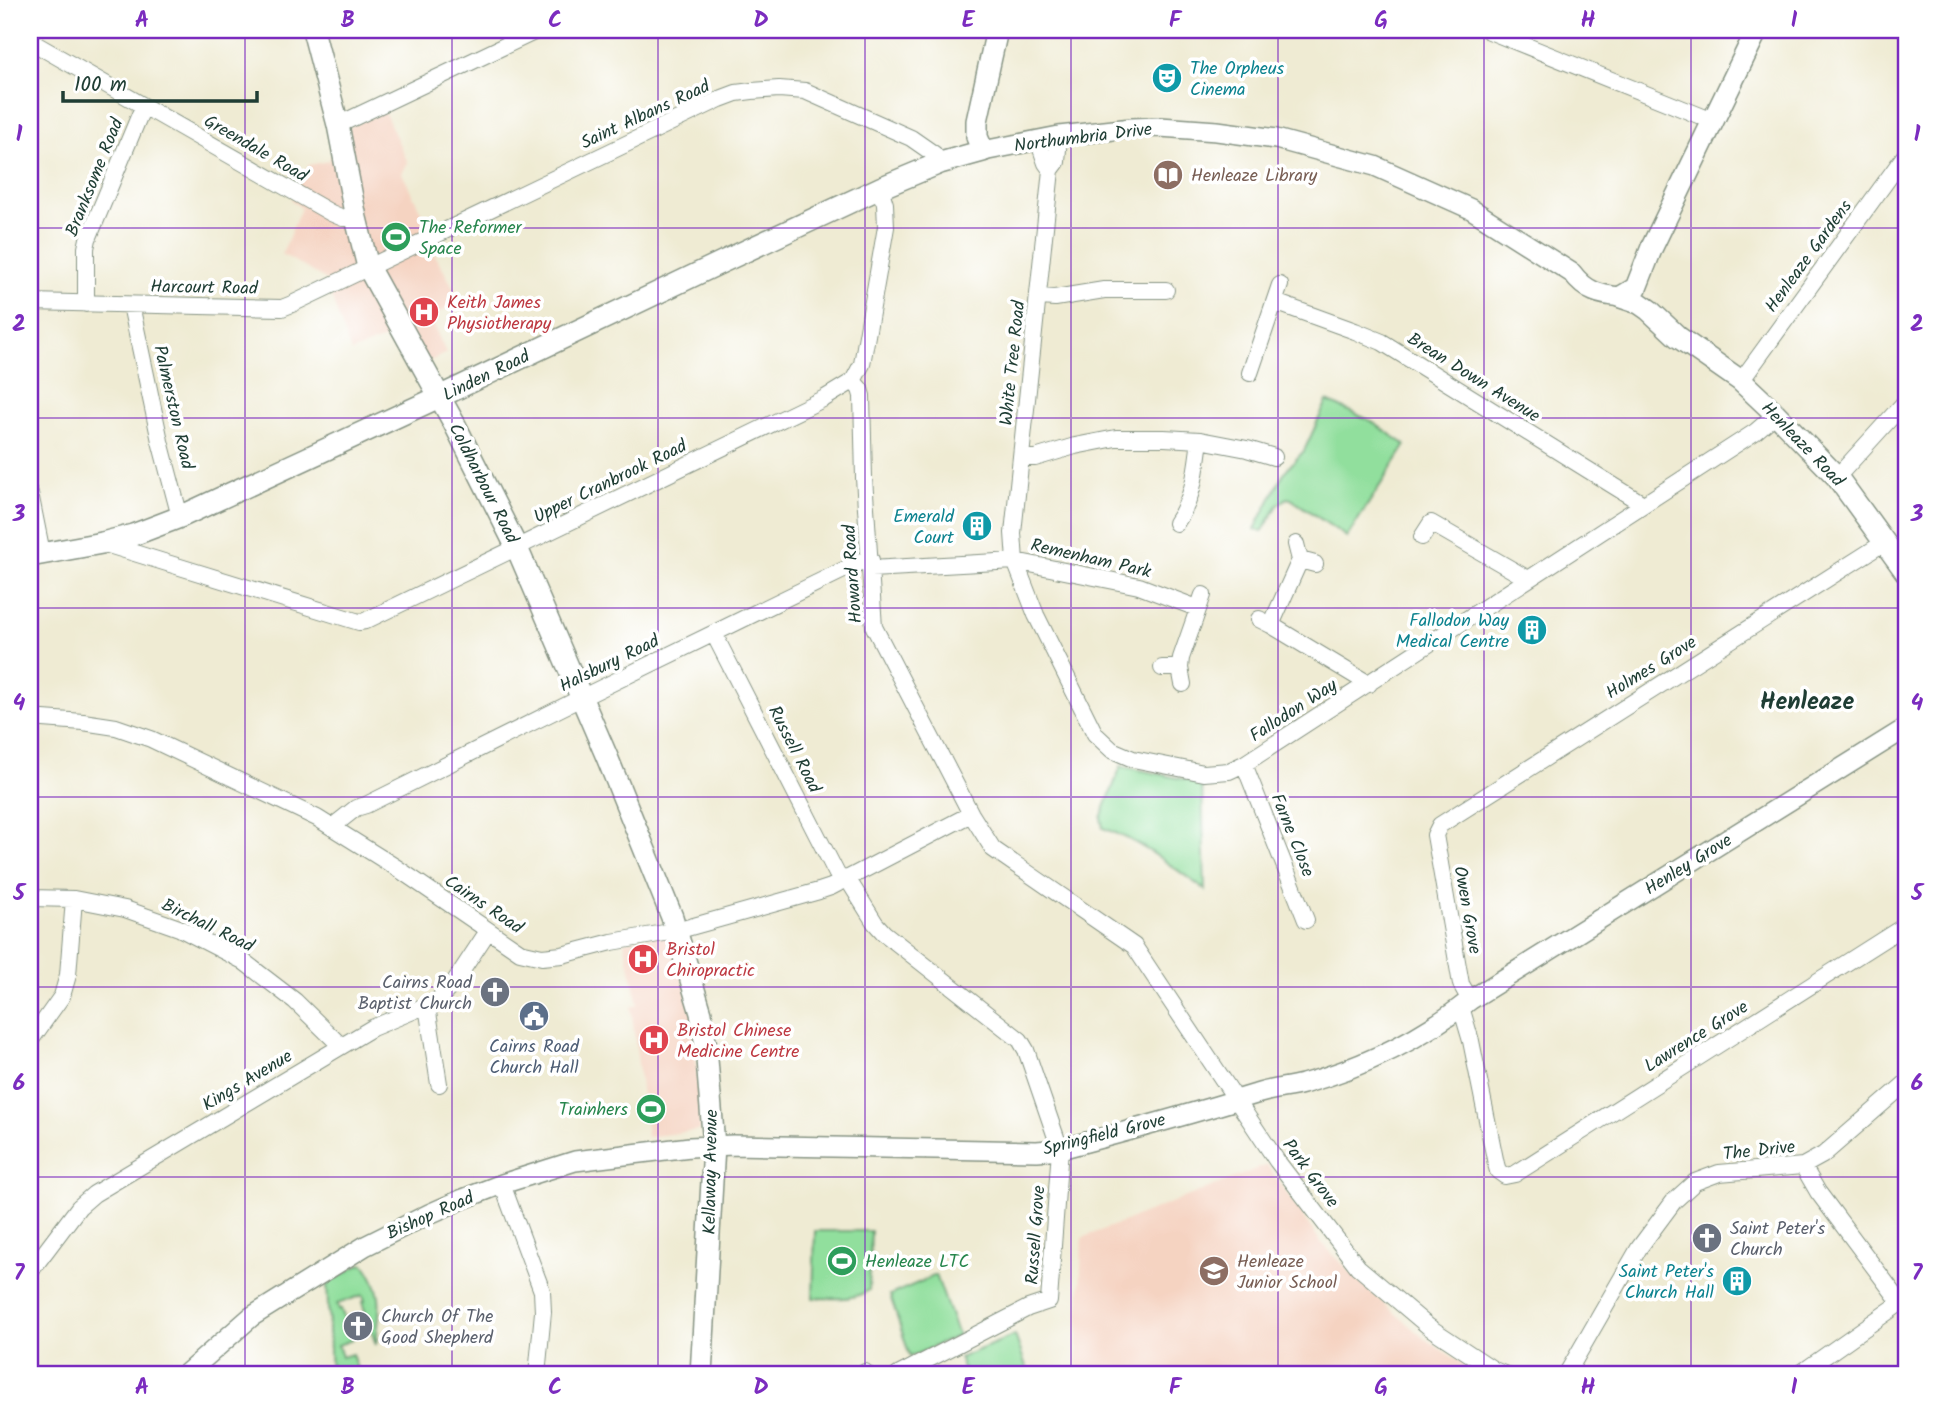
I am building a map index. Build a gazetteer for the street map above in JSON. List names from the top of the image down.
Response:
{
  "streets": {
    "main road": [
      "Linden Road",
      "Henleaze Road",
      "Coldharbour Road",
      "Kellaway Avenue"
    ],
    "street": [
      "Saint Albans Road",
      "Northumbria Drive",
      "Greendale Road",
      "Branksome Road",
      "Henleaze Gardens",
      "Harcourt Road",
      "White Tree Road",
      "Brean Down Avenue",
      "Palmerston Road",
      "Upper Cranbrook Road",
      "Remenham Park",
      "Howard Road",
      "Halsbury Road",
      "Holmes Grove",
      "Fallodon Way",
      "Russell Road",
      "Farne Close",
      "Henley Grove",
      "Cairns Road",
      "Owen Grove",
      "Birchall Road",
      "Lawrence Grove",
      "Kings Avenue",
      "Springfield Grove",
      "The Drive",
      "Park Grove",
      "Bishop Road",
      "Russell Grove"
    ]
  },
  "crossings": [
    ["Saint Albans Road", "Harcourt Road"],
    ["Saint Albans Road", "Linden Road"],
    ["Saint Albans Road", "Coldharbour Road"],
    ["Northumbria Drive", "White Tree Road"],
    ["Northumbria Drive", "Linden Road"],
    ["Northumbria Drive", "Henleaze Road"],
    ["Greendale Road", "Branksome Road"],
    ["Greendale Road", "Coldharbour Road"],
    ["Branksome Road", "Harcourt Road"],
    ["Henleaze Gardens", "Henleaze Road"],
    ["Harcourt Road", "Palmerston Road"],
    ["Harcourt Road", "Coldharbour Road"],
    ["White Tree Road", "Remenham Park"],
    ["White Tree Road", "Fallodon Way"],
    ["Linden Road", "Palmerston Road"],
    ["Linden Road", "Upper Cranbrook Road"],
    ["Linden Road", "Coldharbour Road"],
    ["Brean Down Avenue", "Fallodon Way"],
    ["Henleaze Road", "Holmes Grove"],
    ["Henleaze Road", "Fallodon Way"],
    ["Upper Cranbrook Road", "Coldharbour Road"],
    ["Upper Cranbrook Road", "Howard Road"],
    ["Coldharbour Road", "Halsbury Road"],
    ["Coldharbour Road", "Cairns Road"],
    ["Coldharbour Road", "Kellaway Avenue"],
    ["Remenham Park", "Fallodon Way"],
    ["Howard Road", "Halsbury Road"],
    ["Howard Road", "Cairns Road"],
    ["Howard Road", "Park Grove"],
    ["Halsbury Road", "Russell Road"],
    ["Halsbury Road", "Cairns Road"],
    ["Holmes Grove", "Owen Grove"],
    ["Fallodon Way", "Farne Close"],
    ["Russell Road", "Cairns Road"],
    ["Russell Road", "Russell Grove"],
    ["Henley Grove", "Owen Grove"],
    ["Henley Grove", "Springfield Grove"],
    ["Cairns Road", "Kings Avenue"],
    ["Cairns Road", "Kellaway Avenue"],
    ["Cairns Road", "Russell Grove"],
    ["Owen Grove", "Lawrence Grove"],
    ["Owen Grove", "Springfield Grove"],
    ["Birchall Road", "Kings Avenue"],
    ["Springfield Grove", "Kellaway Avenue"],
    ["Springfield Grove", "Park Grove"],
    ["Springfield Grove", "Bishop Road"],
    ["Springfield Grove", "Russell Grove"],
    ["Kellaway Avenue", "Bishop Road"]
  ],
  "districts": ["Henleaze"],
  "places": {
    "theatre": ["The Orpheus Cinema"],
    "library": ["Henleaze Library"],
    "sports": ["The Reformer Space", "Trainhers", "Henleaze LTC"],
    "hospital": ["Keith James Physiotherapy", "Bristol Chiropractic", "Bristol Chinese Medicine Centre"],
    "building": ["Emerald Court", "Fallodon Way Medical Centre", "Saint Peter's Church Hall"],
    "church": ["Cairns Road Baptist Church", "Saint Peter's Church", "Church Of The Good Shepherd"],
    "public building": ["Cairns Road Church Hall"],
    "school or university": ["Henleaze Junior School"]
  },
  "scale_bar": "100 m",
  "grid": {
    "columns": [
      "A",
      "B",
      "C",
      "D",
      "E",
      "F",
      "G",
      "H",
      "I"
    ],
    "rows": [
      "1",
      "2",
      "3",
      "4",
      "5",
      "6",
      "7"
    ]
  }
}
